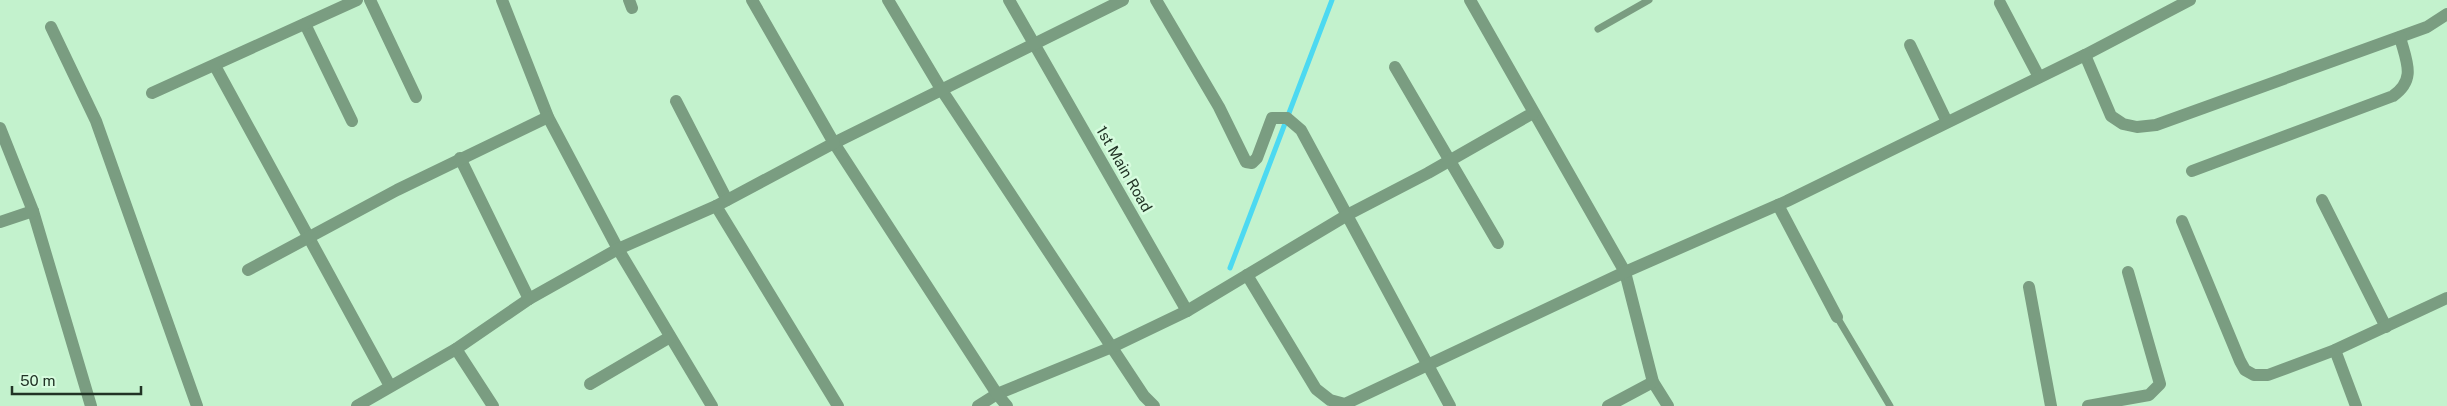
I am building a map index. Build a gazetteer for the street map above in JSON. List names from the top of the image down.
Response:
{
  "streets": {
    "street": ["1st Main Road"]
  },
  "scale_bar": "50 m"
}
